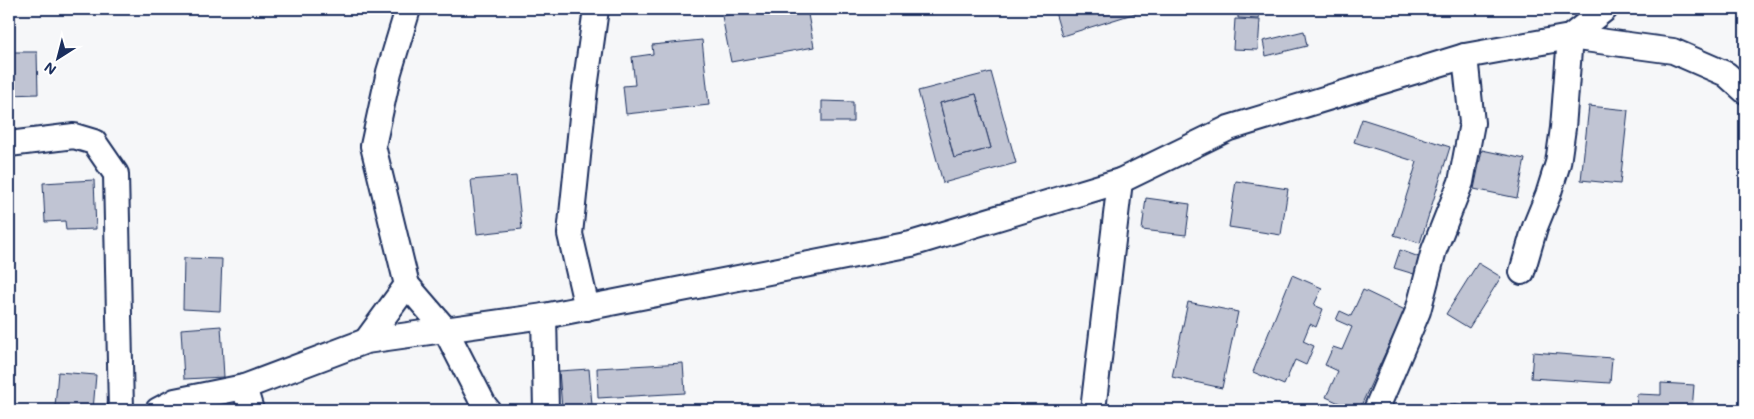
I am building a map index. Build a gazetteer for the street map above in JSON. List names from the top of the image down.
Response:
{
  "north": "bottom left"
}
